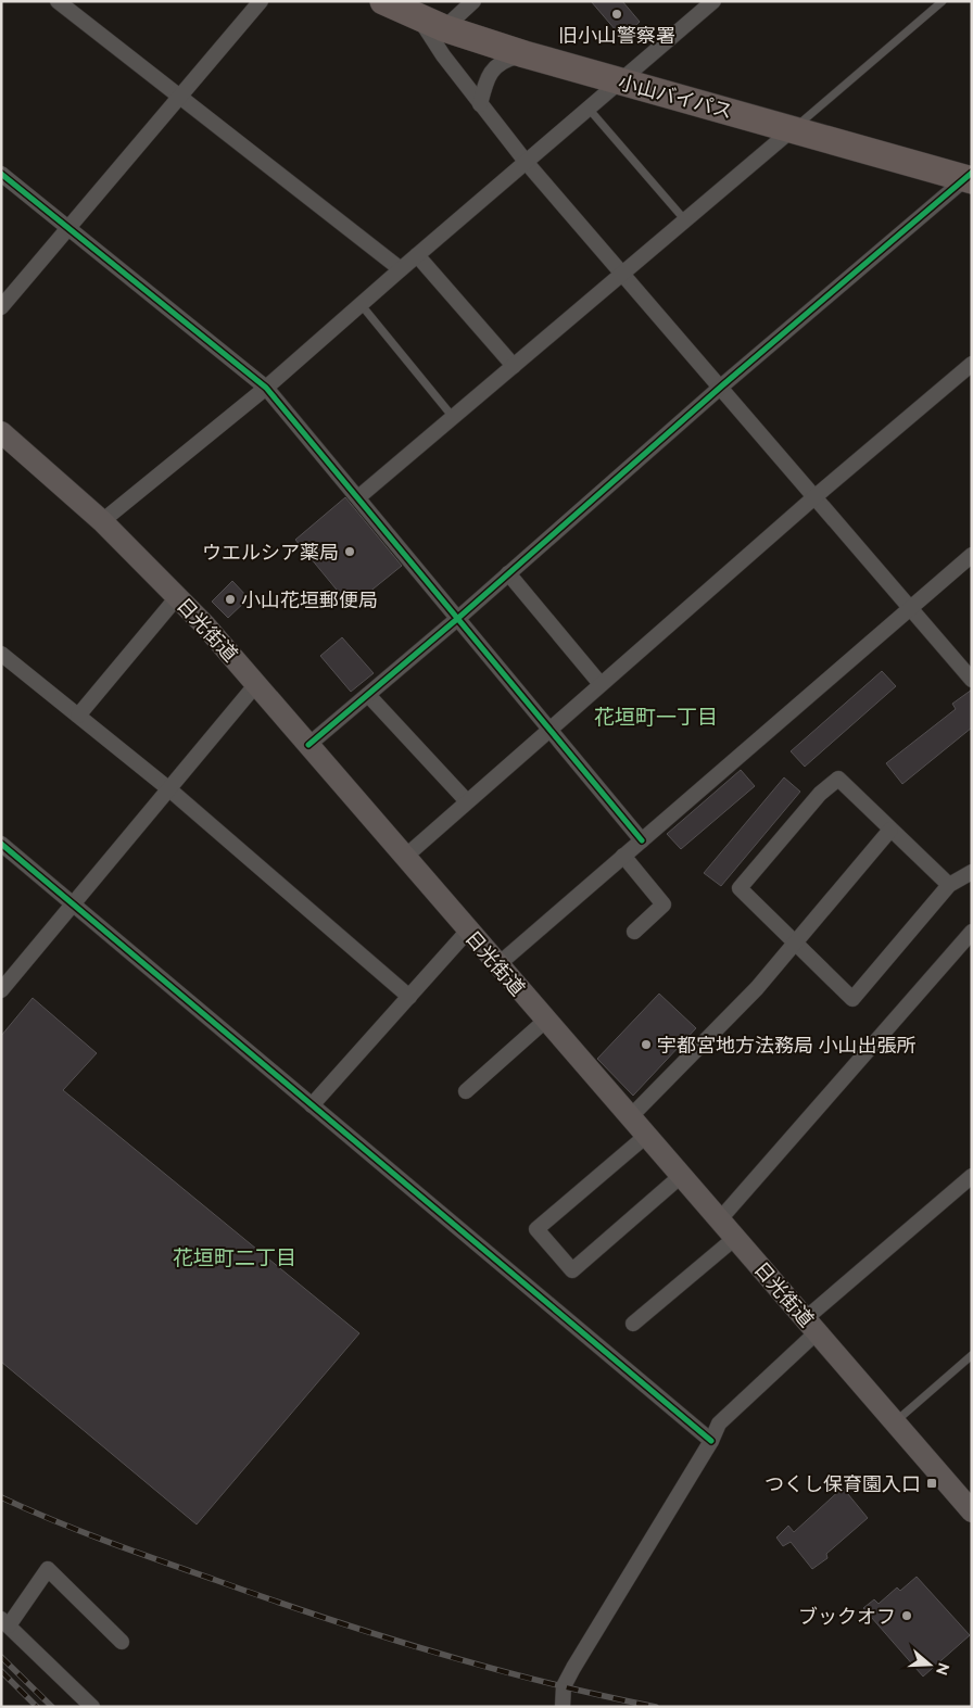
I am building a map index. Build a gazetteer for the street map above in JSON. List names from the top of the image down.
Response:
{
  "streets": {
    "highway": ["小山バイパス"],
    "main road": ["日光街道"]
  },
  "districts": ["花垣町一丁目", "花垣町二丁目"],
  "places": {
    "other": [
      "旧小山警察署",
      "ウエルシア薬局",
      "小山花垣郵便局",
      "宇都宮地方法務局 小山出張所",
      "ブックオフ"
    ],
    "transit": ["つくし保育園入口"]
  },
  "north": "right"
}
